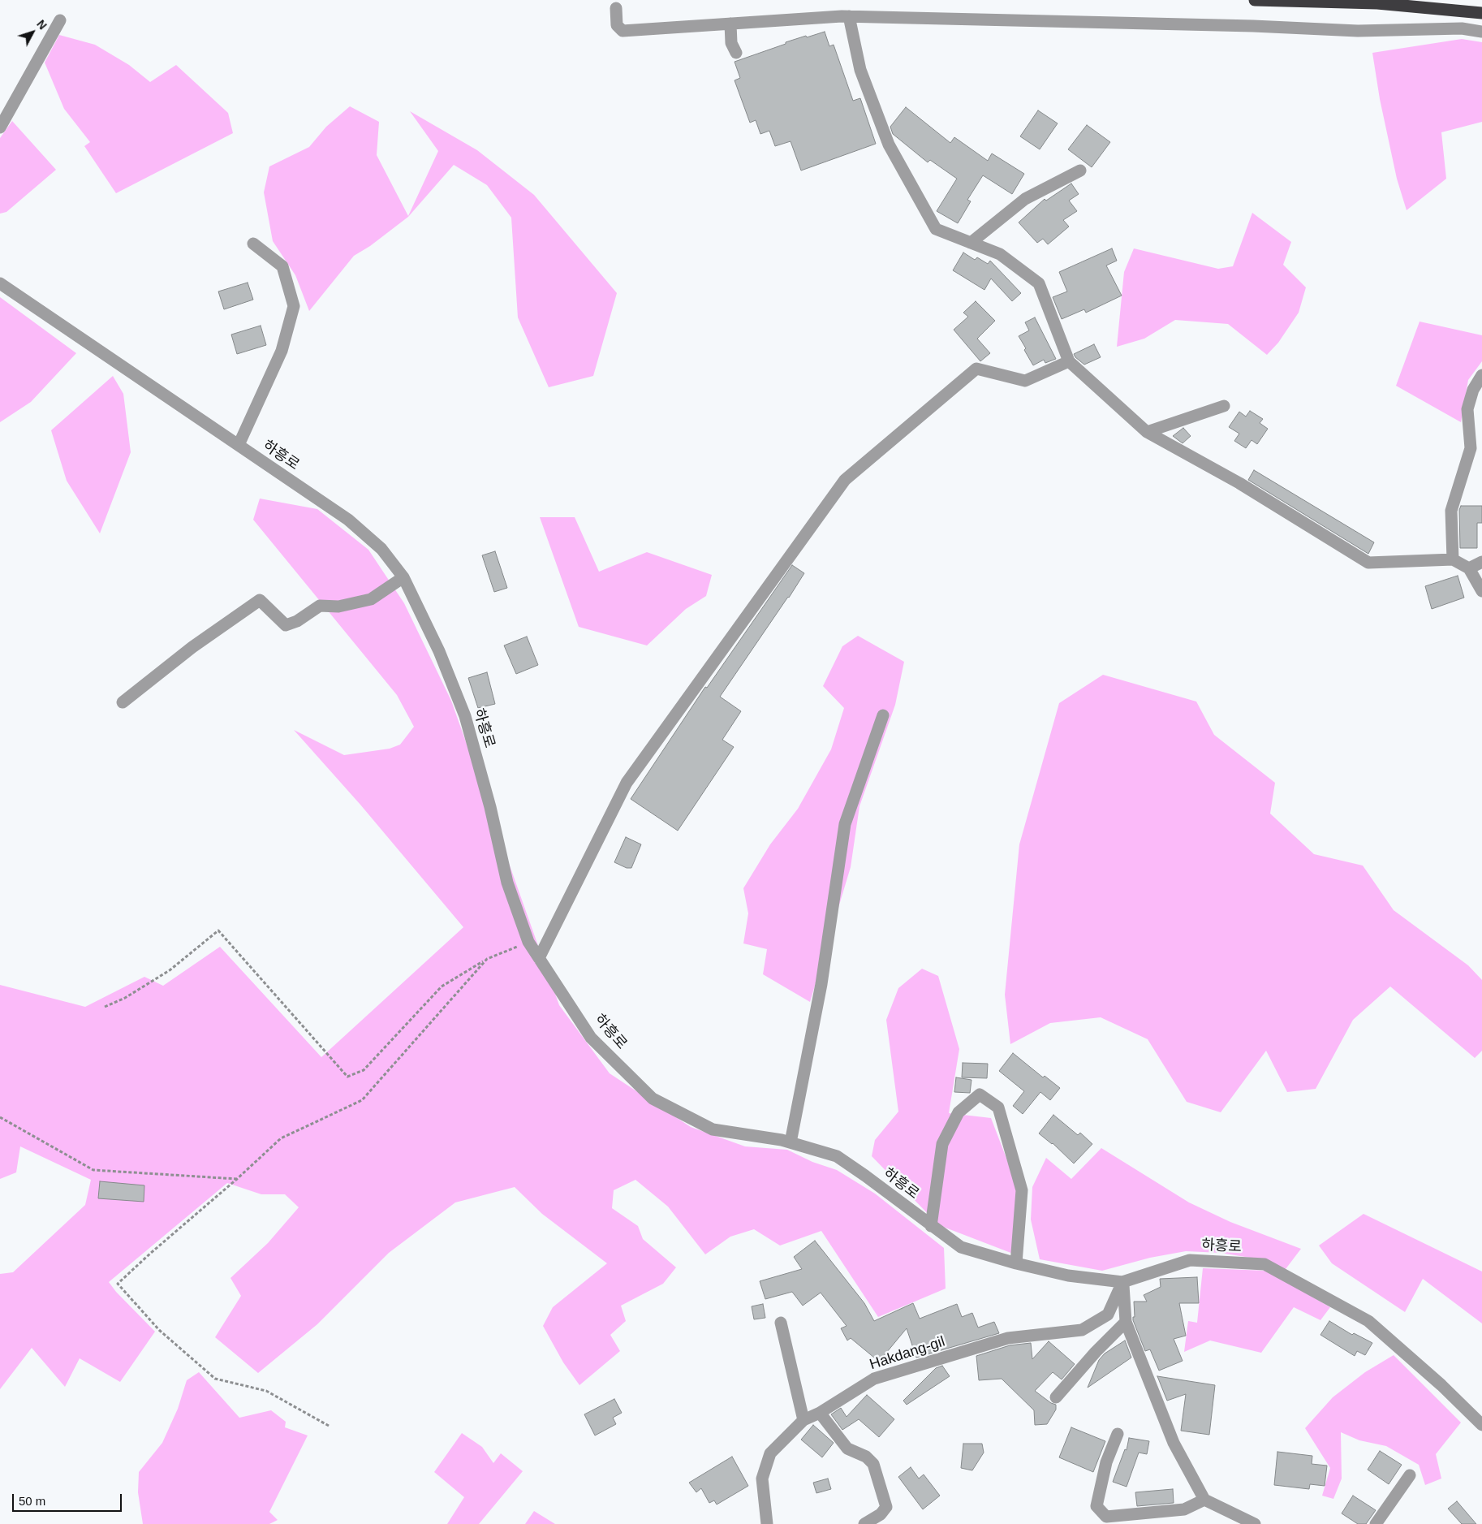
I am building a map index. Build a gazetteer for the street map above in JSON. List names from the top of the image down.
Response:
{
  "streets": {
    "street": ["하흥로", "Hakdang-gil"]
  },
  "crossings": [
    ["하흥로", "Hakdang-gil"]
  ],
  "scale_bar": "50 m",
  "north": "top right"
}
